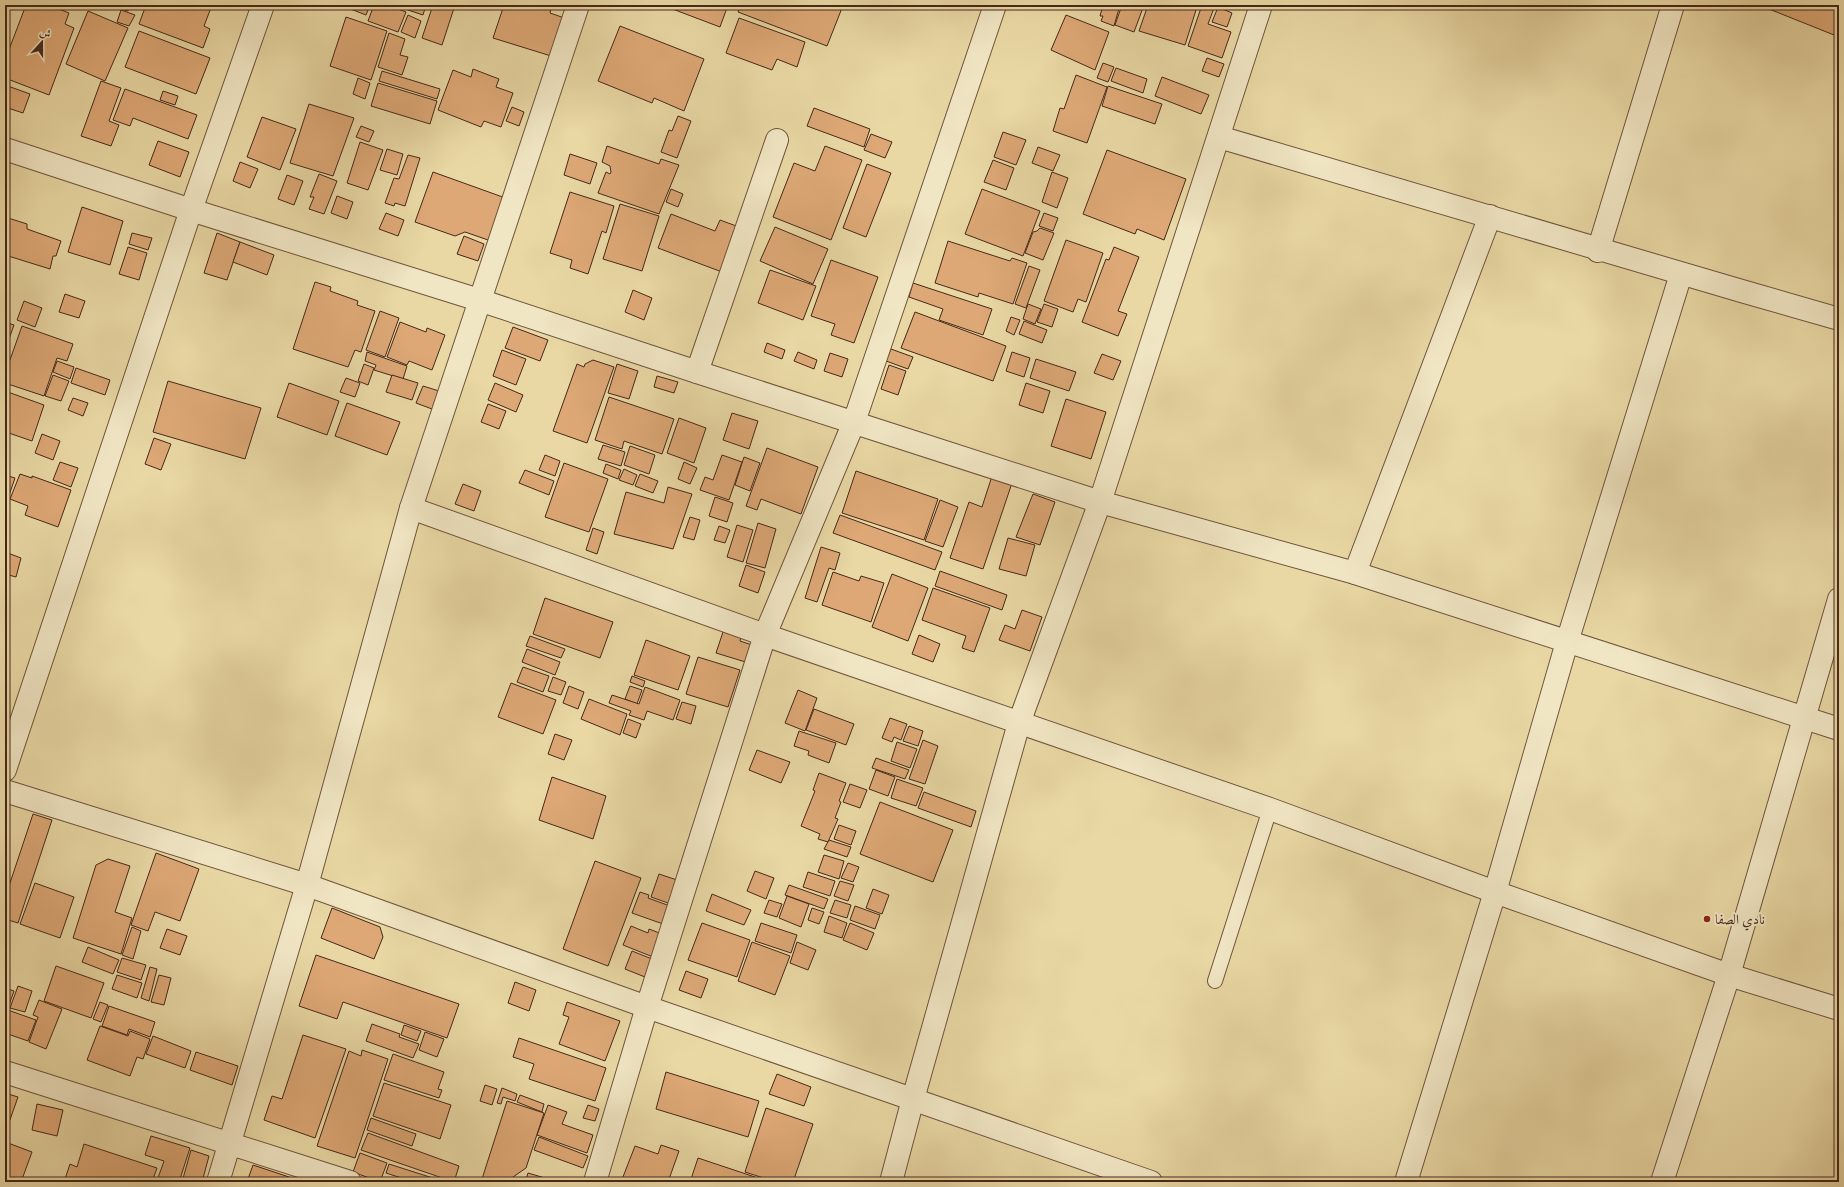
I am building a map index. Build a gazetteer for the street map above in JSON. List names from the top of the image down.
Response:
{
  "places": ["نادي الصفا"],
  "north": "top"
}
